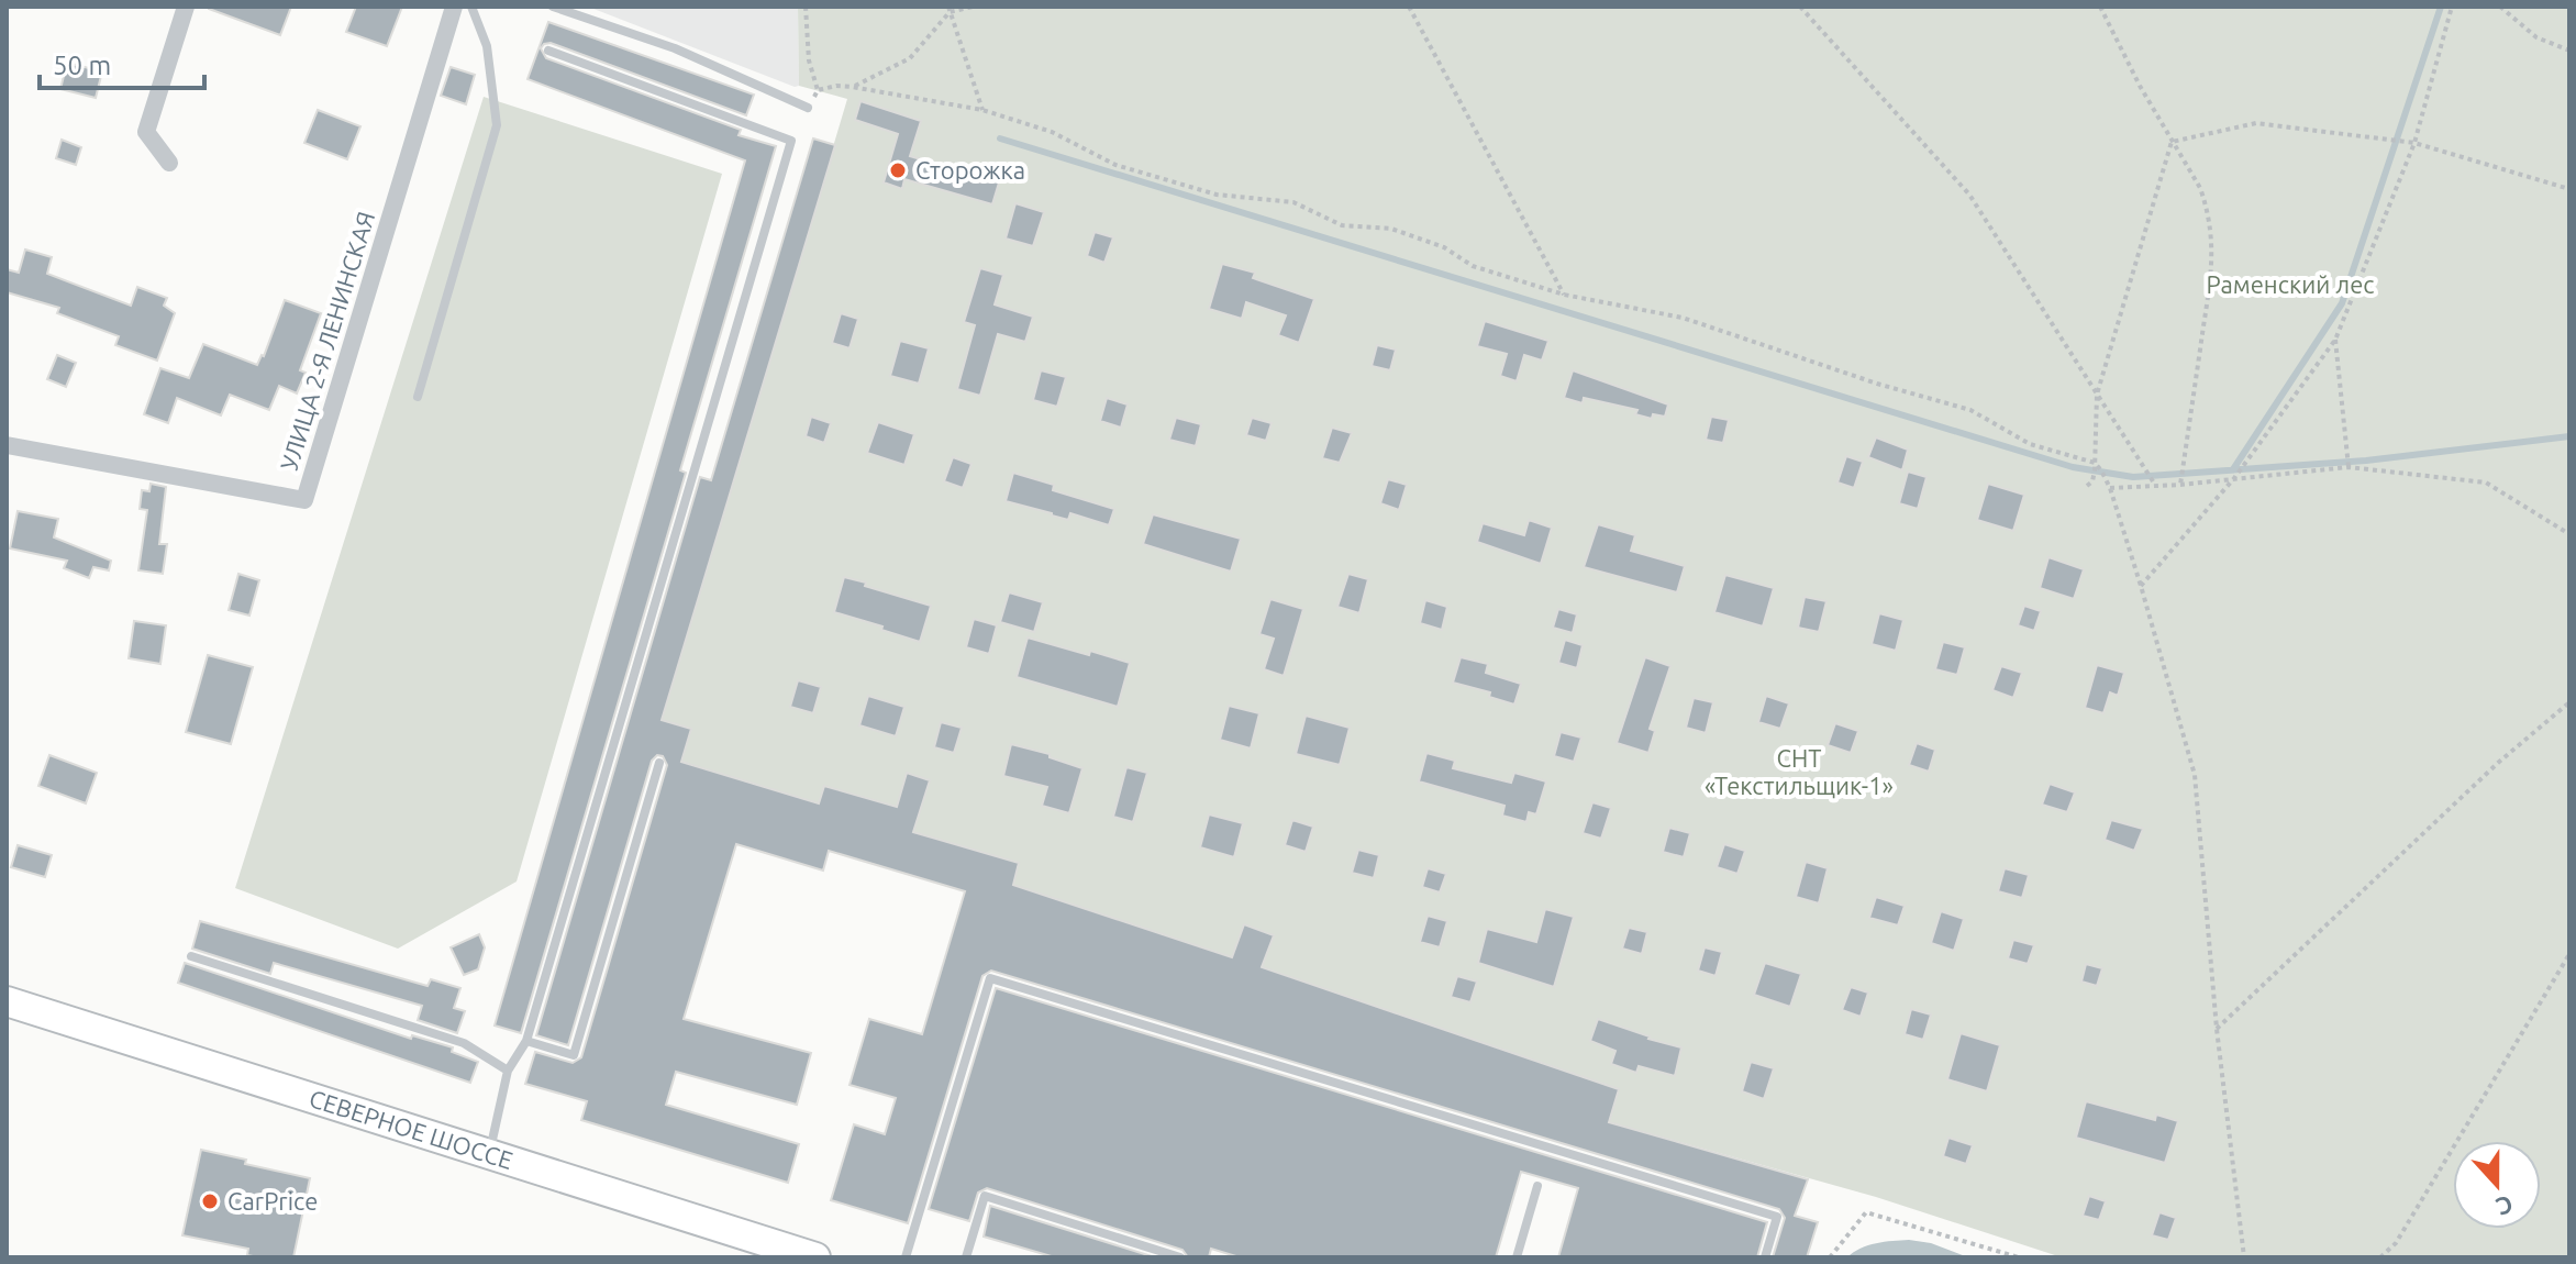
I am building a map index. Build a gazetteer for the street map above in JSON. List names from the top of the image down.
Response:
{
  "streets": {
    "main road": ["СЕВЕРНОЕ ШОССЕ"],
    "street": ["УЛИЦА 2-Я ЛЕНИНСКАЯ"]
  },
  "parks": ["Раменский лес", "СНТ «Текстильщик-1»"],
  "places": ["Сторожка", "CarPrice"],
  "scale_bar": "50 m",
  "north": "bottom"
}
